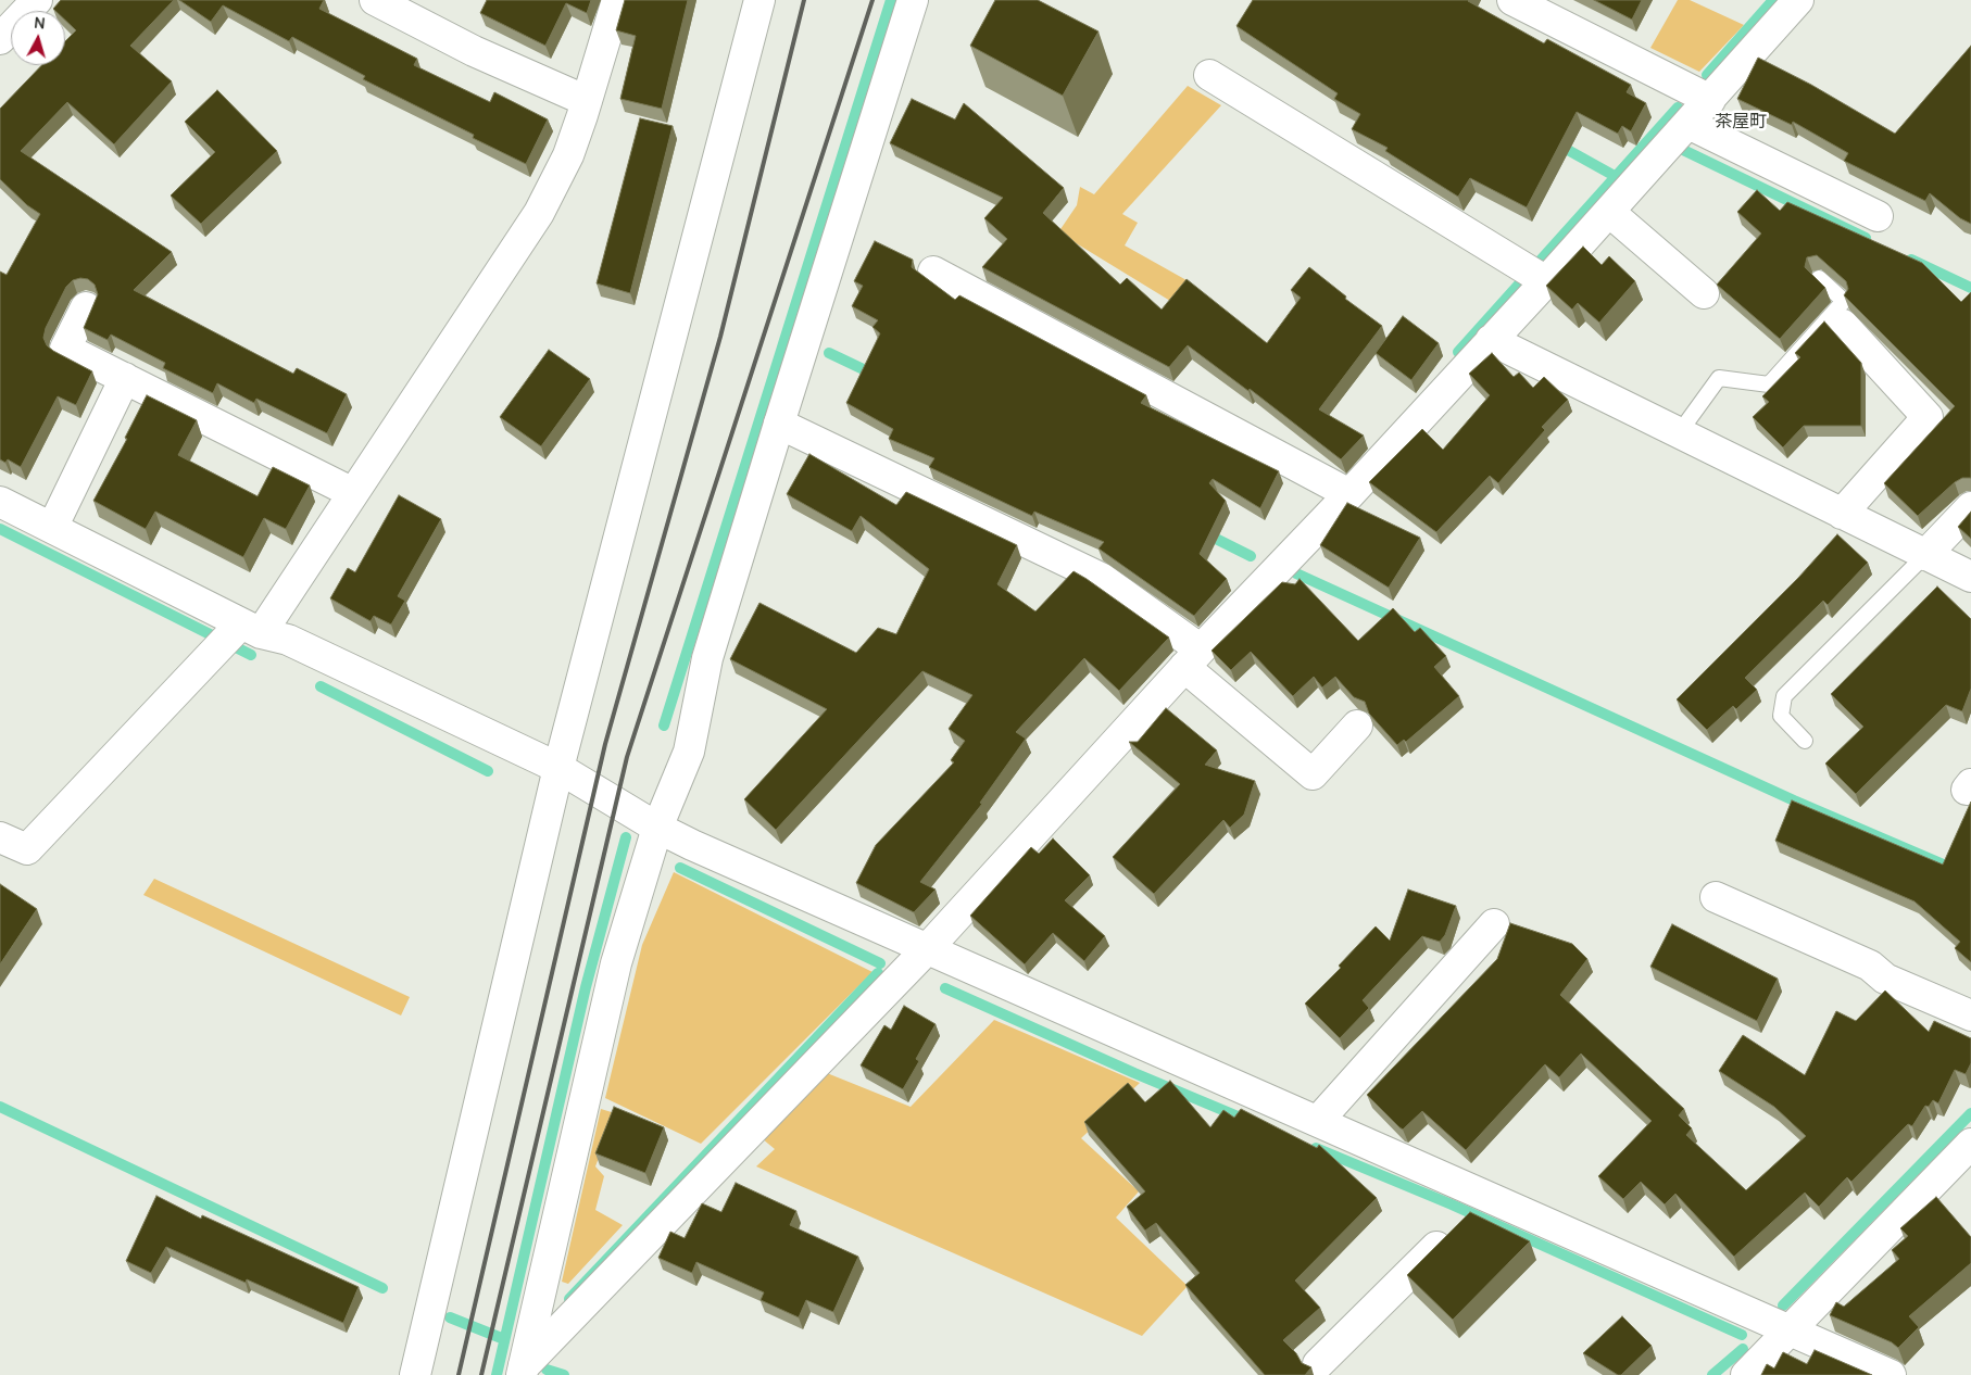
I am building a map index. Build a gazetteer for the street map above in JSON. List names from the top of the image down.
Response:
{
  "districts": ["茶屋町"],
  "north": "top"
}
